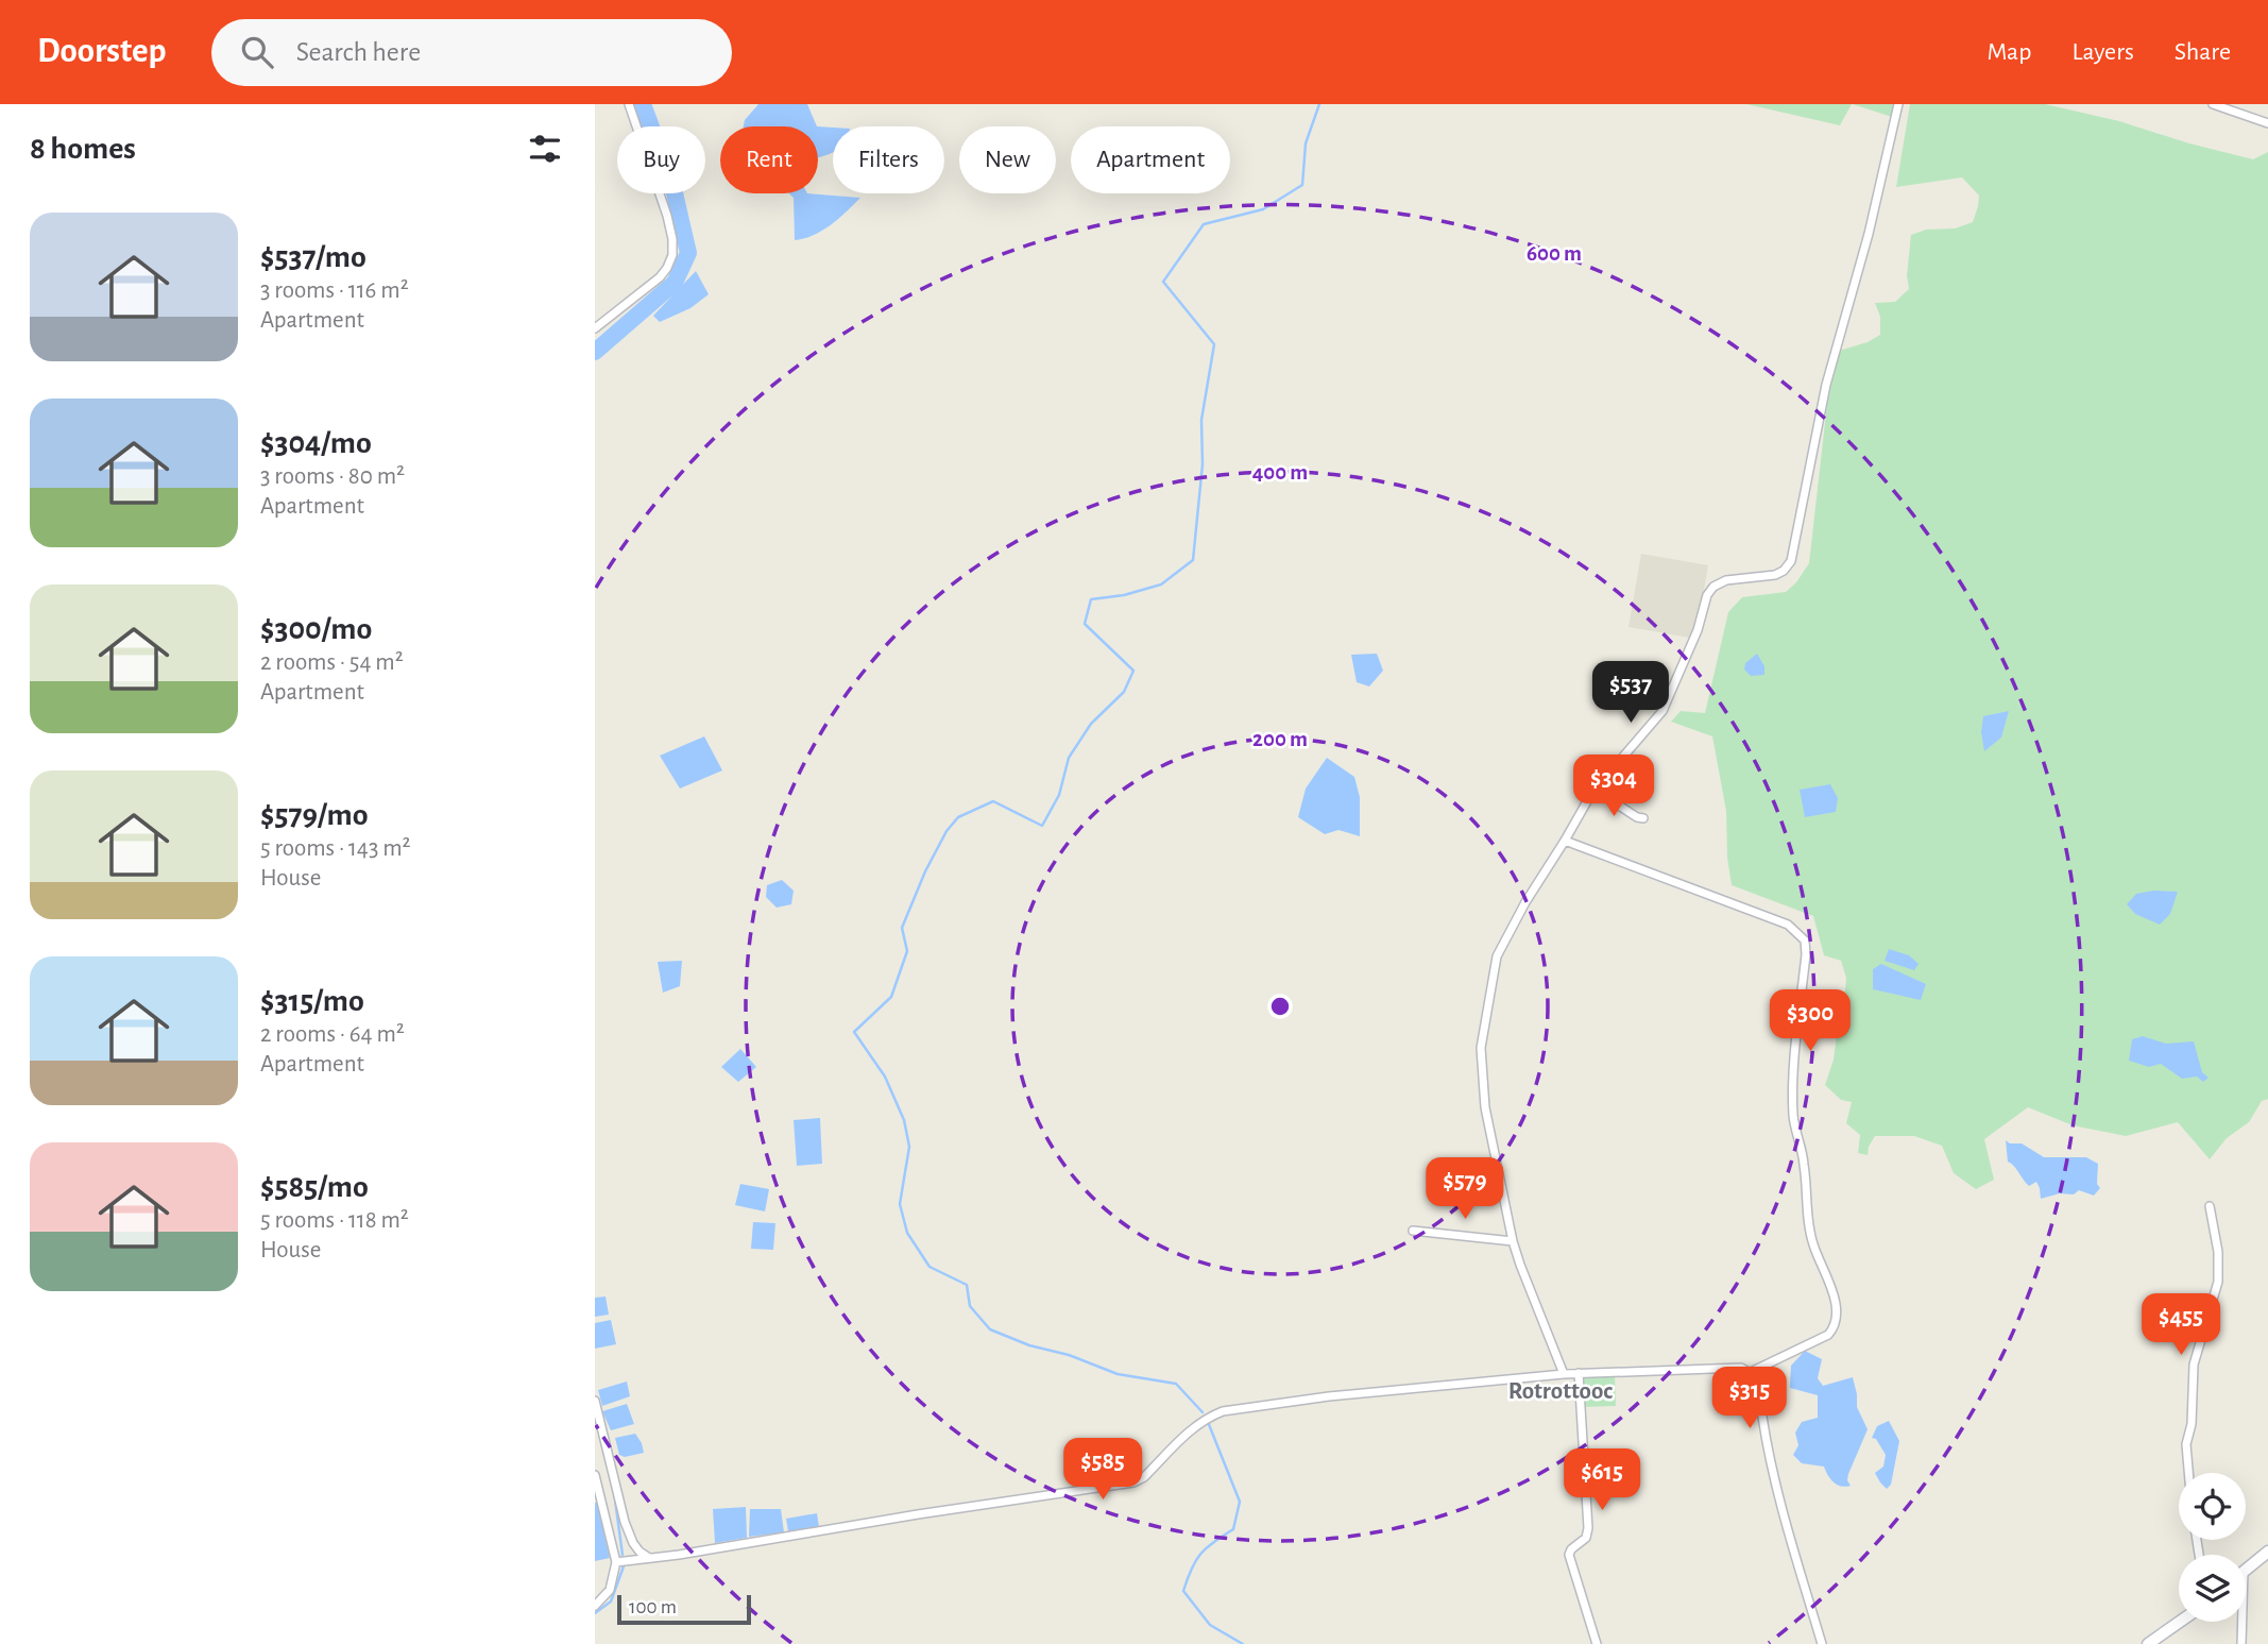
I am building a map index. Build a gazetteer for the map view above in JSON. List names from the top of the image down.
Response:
{
  "districts": ["Rotrottooc"],
  "scale_bar": "100 m",
  "page": {
    "header": "Doorstep",
    "search": "Search here",
    "nav": ["Map", "Layers", "Share"],
    "heading": "8 homes",
    "chip": [
      "Buy",
      "Rent",
      "Filters",
      "New",
      "Apartment"
    ],
    "list": [
      {
        "name": "$537/mo",
        "note": "3 rooms · 116 m² · Apartment"
      },
      {
        "name": "$304/mo",
        "note": "3 rooms · 80 m² · Apartment"
      },
      {
        "name": "$300/mo",
        "note": "2 rooms · 54 m² · Apartment"
      },
      {
        "name": "$579/mo",
        "note": "5 rooms · 143 m² · House"
      },
      {
        "name": "$315/mo",
        "note": "2 rooms · 64 m² · Apartment"
      },
      {
        "name": "$585/mo",
        "note": "5 rooms · 118 m² · House"
      }
    ],
    "price": [
      "$537",
      "$304",
      "$300",
      "$579",
      "$455",
      "$315",
      "$585",
      "$615"
    ],
    "scale": "100 m"
  },
  "rings": ["600 m", "400 m", "200 m"]
}
